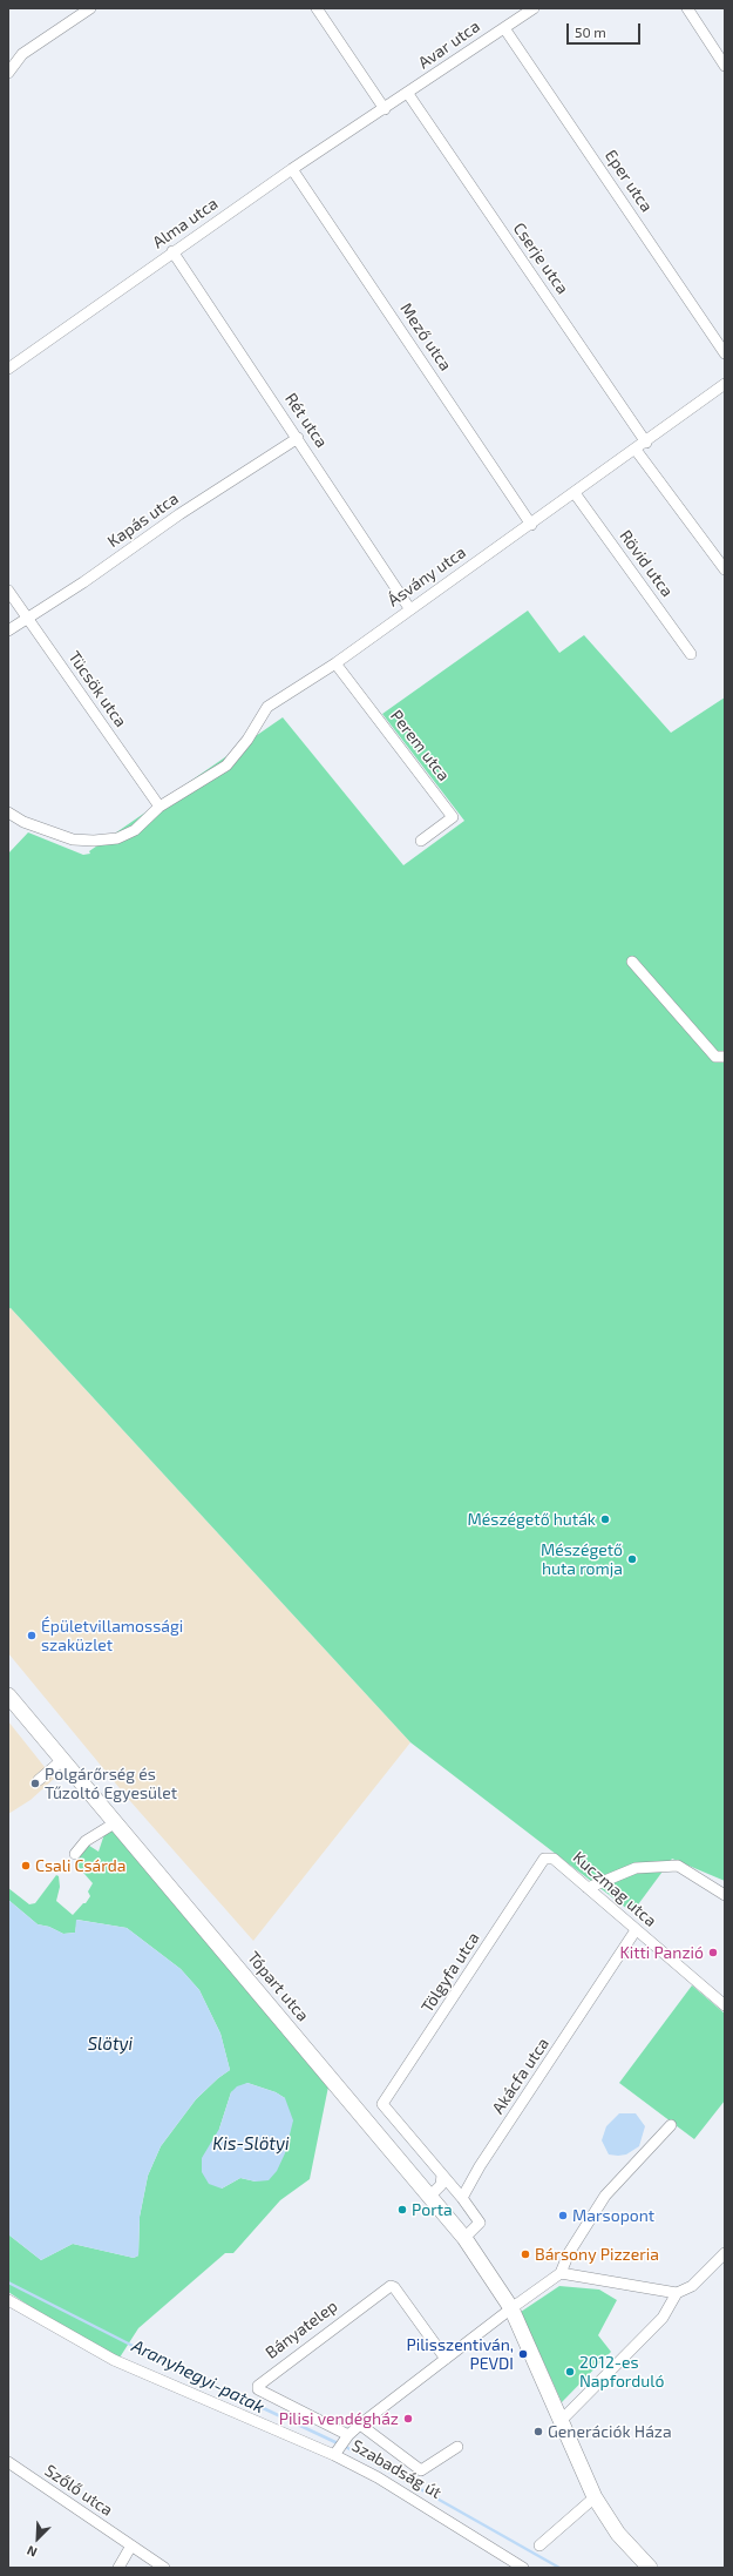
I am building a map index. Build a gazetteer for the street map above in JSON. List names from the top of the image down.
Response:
{
  "streets": {
    "main road": ["Tópart utca"],
    "street": [
      "Avar utca",
      "Eper utca",
      "Alma utca",
      "Cserje utca",
      "Mező utca",
      "Rét utca",
      "Kapás utca",
      "Rövid utca",
      "Ásvány utca",
      "Tücsök utca",
      "Perem utca",
      "Kuczmag utca",
      "Tölgyfa utca",
      "Akácfa utca",
      "Bányatelep",
      "Szabadság út",
      "Szőlő utca"
    ]
  },
  "crossings": [
    ["Avar utca", "Eper utca"],
    ["Avar utca", "Alma utca"],
    ["Avar utca", "Cserje utca"],
    ["Alma utca", "Mező utca"],
    ["Alma utca", "Rét utca"],
    ["Cserje utca", "Ásvány utca"],
    ["Mező utca", "Ásvány utca"],
    ["Rét utca", "Kapás utca"],
    ["Rét utca", "Ásvány utca"],
    ["Kapás utca", "Tücsök utca"],
    ["Rövid utca", "Ásvány utca"],
    ["Ásvány utca", "Tücsök utca"],
    ["Ásvány utca", "Perem utca"],
    ["Kuczmag utca", "Tölgyfa utca"],
    ["Kuczmag utca", "Akácfa utca"]
  ],
  "water": ["Slötyi", "Kis-Slötyi", "Aranyhegyi-patak"],
  "places": [
    "Mészégető huták",
    "Mészégető huta romja",
    "Épületvillamossági szaküzlet",
    "Polgárőrség és Tűzoltó Egyesület",
    "Csali Csárda",
    "Kitti Panzió",
    "Porta",
    "Marsopont",
    "Bársony Pizzeria",
    "Pilisszentiván, PEVDI",
    "2012-es Napforduló",
    "Pilisi vendégház",
    "Generációk Háza"
  ],
  "scale_bar": "50 m",
  "north": "bottom left"
}
